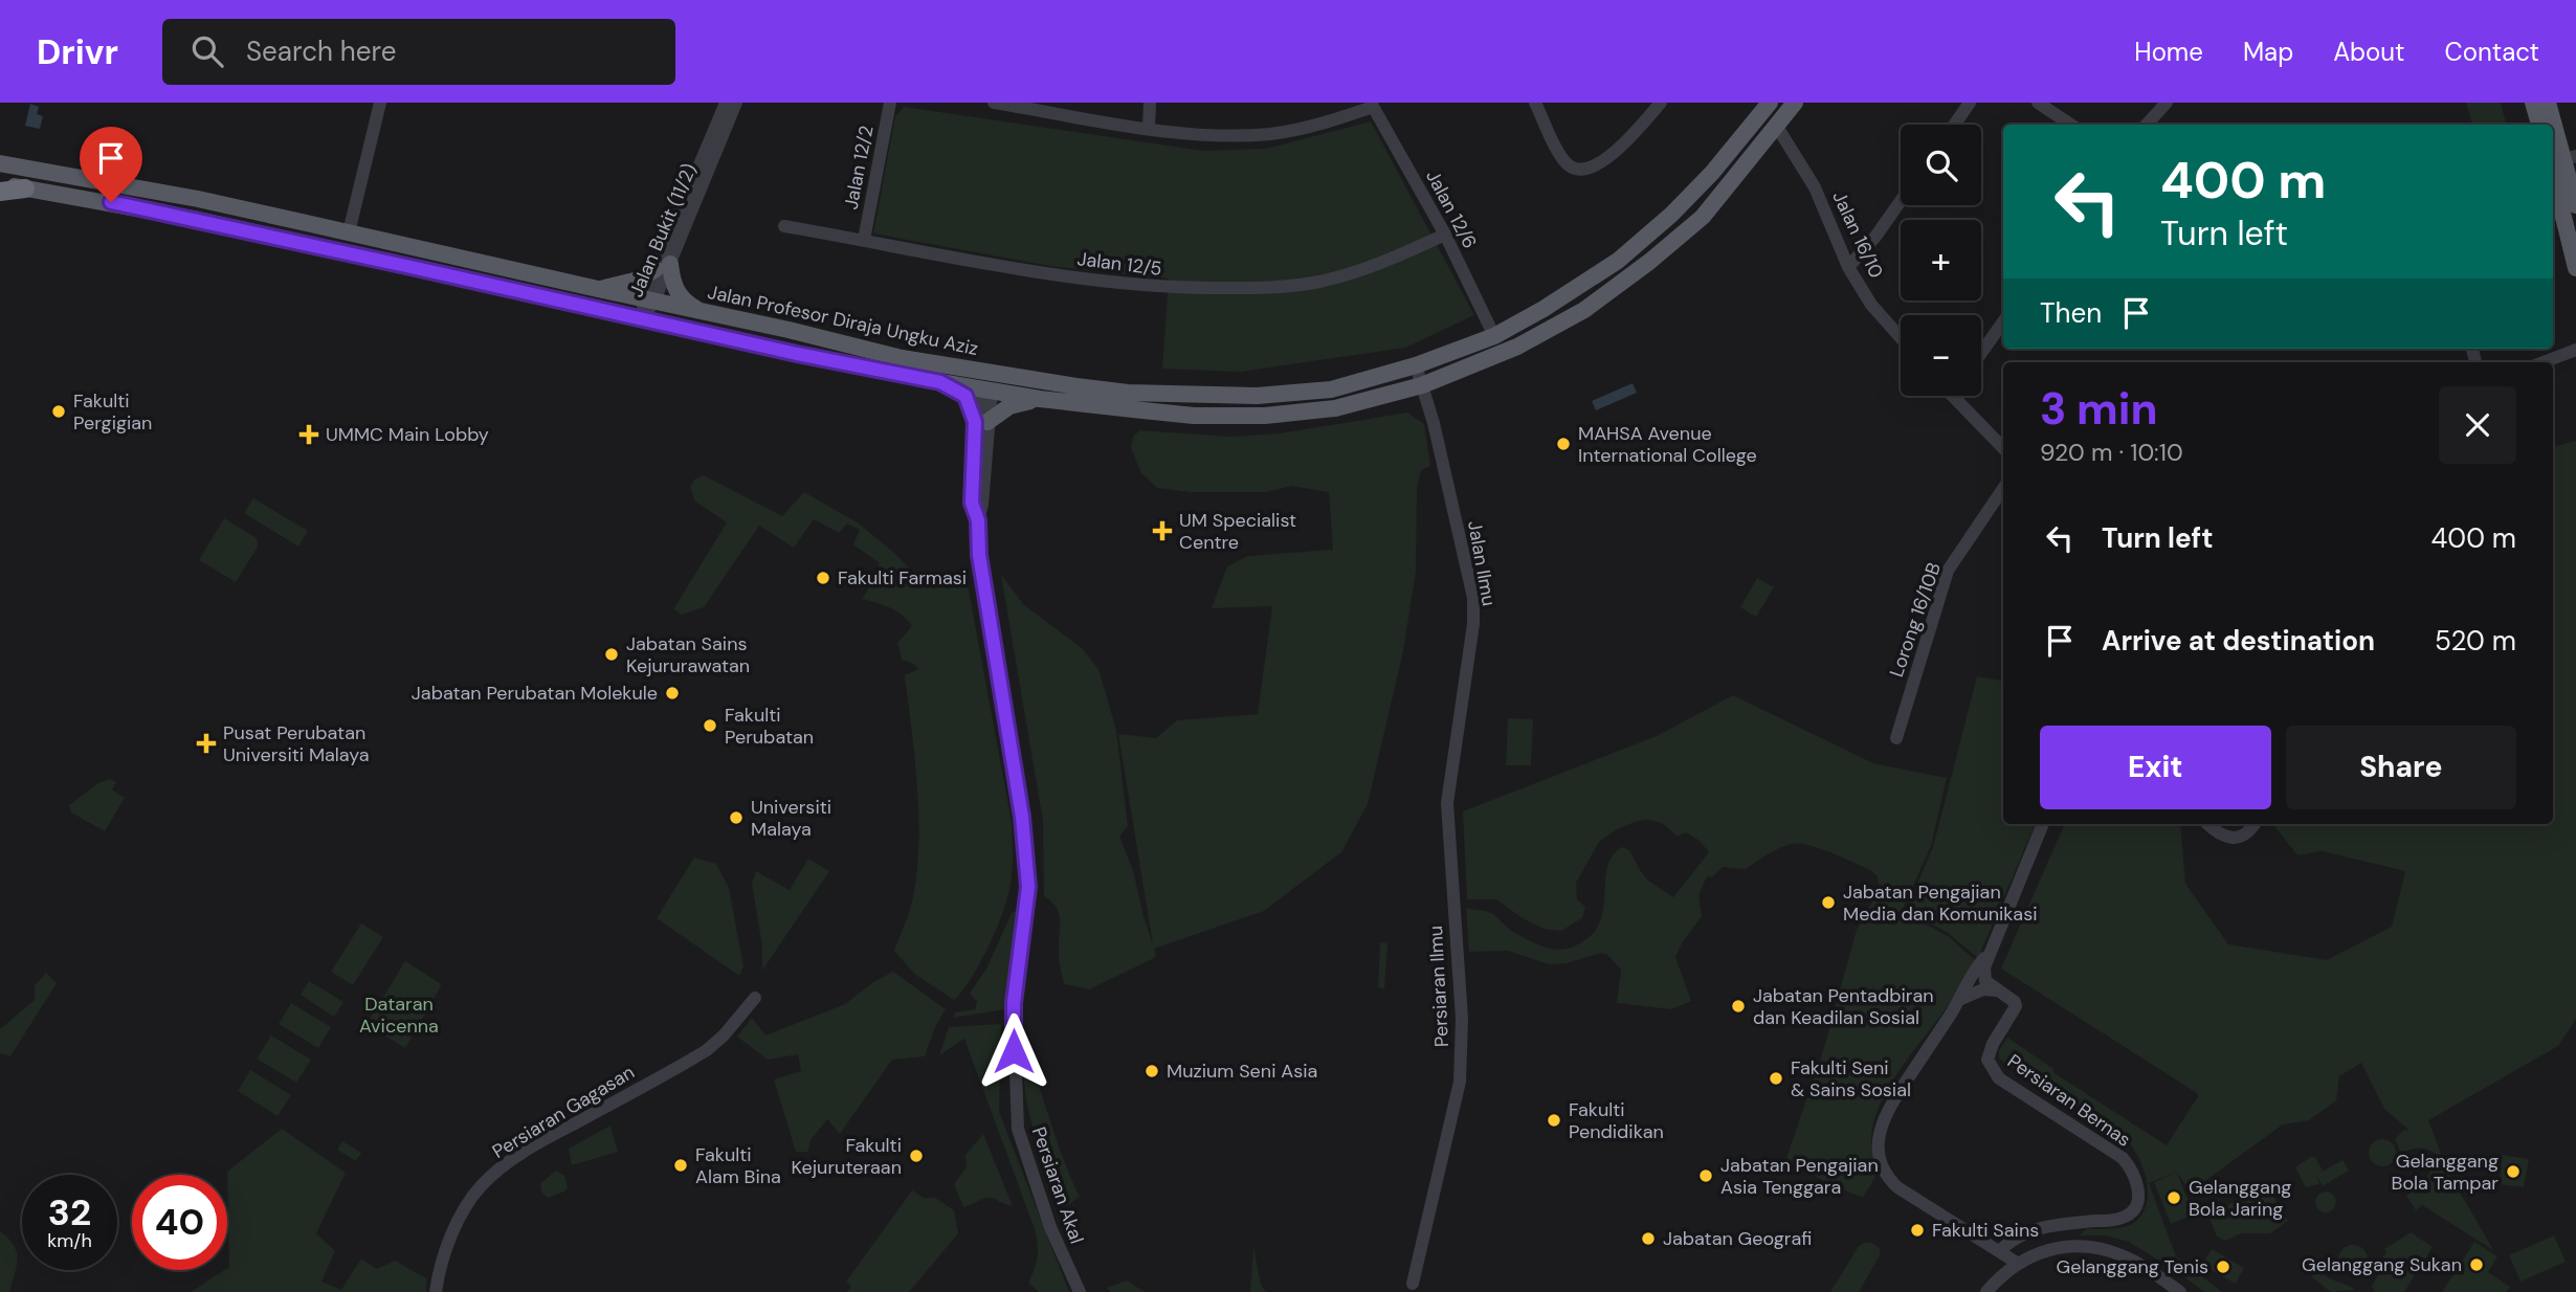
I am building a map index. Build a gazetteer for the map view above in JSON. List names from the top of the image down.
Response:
{
  "streets": {
    "main road": ["Jalan Profesor Diraja Ungku Aziz"],
    "street": [
      "Jalan 12/2",
      "Jalan 12/6",
      "Jalan Bukit (11/2)",
      "Jalan 16/10",
      "Jalan 12/5",
      "Jalan Ilmu",
      "Lorong 16/10B",
      "Persiaran Ilmu",
      "Persiaran Bernas",
      "Persiaran Gagasan",
      "Persiaran Akal"
    ]
  },
  "crossings": [
    ["Jalan 12/2", "Jalan 12/5"],
    ["Jalan 12/6", "Jalan 12/5"],
    ["Jalan 12/6", "Jalan Profesor Diraja Ungku Aziz"],
    ["Jalan Bukit (11/2)", "Jalan Profesor Diraja Ungku Aziz"],
    ["Jalan 16/10", "Jalan Profesor Diraja Ungku Aziz"],
    ["Jalan Profesor Diraja Ungku Aziz", "Jalan Ilmu"],
    ["Jalan Profesor Diraja Ungku Aziz", "Persiaran Akal"],
    ["Jalan Ilmu", "Persiaran Ilmu"]
  ],
  "parks": ["Dataran Avicenna"],
  "places": {
    "other": [
      "Fakulti Pergigian",
      "MAHSA Avenue International College",
      "Fakulti Farmasi",
      "Jabatan Sains Kejururawatan",
      "Jabatan Perubatan Molekule",
      "Fakulti Perubatan",
      "Universiti Malaya",
      "Jabatan Pengajian Media dan Komunikasi",
      "Jabatan Pentadbiran dan Keadilan Sosial",
      "Muzium Seni Asia",
      "Fakulti Seni & Sains Sosial",
      "Fakulti Pendidikan",
      "Fakulti Kejuruteraan",
      "Fakulti Alam Bina",
      "Gelanggang Bola Tampar",
      "Jabatan Pengajian Asia Tenggara",
      "Gelanggang Bola Jaring",
      "Fakulti Sains",
      "Jabatan Geografi",
      "Gelanggang Sukan",
      "Gelanggang Tenis"
    ],
    "health": ["UMMC Main Lobby", "UM Specialist Centre", "Pusat Perubatan Universiti Malaya"]
  },
  "page": {
    "header": "Drivr",
    "search": "Search here",
    "nav": [
      "Home",
      "Map",
      "About",
      "Contact"
    ],
    "map_buttons": ["+", "−"],
    "turn": ["400 m", "Turn left"],
    "then": "Then",
    "heading": ["3 min", "920 m · 10:10"],
    "list": [
      {
        "name": "Turn left",
        "value": "400 m"
      },
      {
        "name": "Arrive at destination",
        "value": "520 m"
      }
    ],
    "buttons": ["Exit", "Share"],
    "speed": "32 km/h",
    "limit": "40"
  }
}
